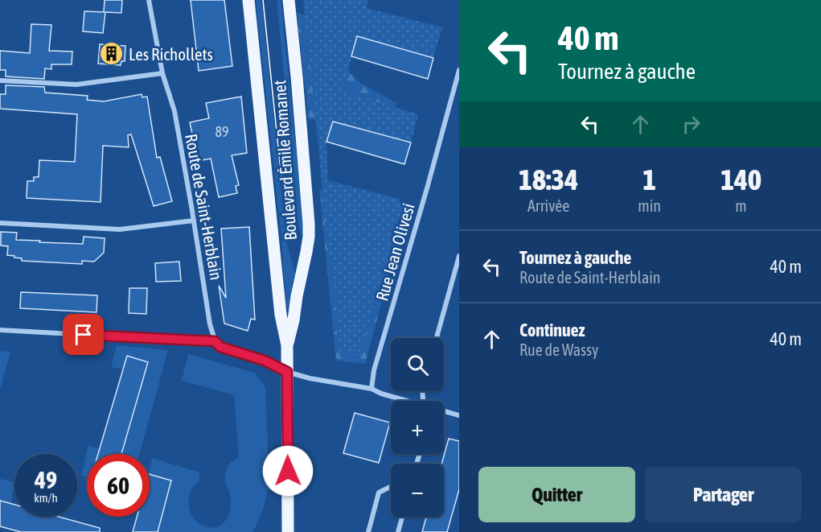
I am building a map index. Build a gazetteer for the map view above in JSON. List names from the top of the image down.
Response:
{
  "streets": {
    "main road": ["Boulevard Émile Romanet"],
    "street": ["Route de Saint-Herblain", "Rue Jean Olivesi"]
  },
  "places": {
    "building": ["Les Richollets"]
  },
  "house_numbers": ["89"],
  "page": {
    "turn": ["40 m", "Tournez à gauche"],
    "eta": [
      "18:34",
      "Arrivée",
      "1",
      "min",
      "140",
      "m"
    ],
    "list": [
      {
        "name": "Tournez à gauche",
        "note": "Route de Saint-Herblain",
        "value": "40 m"
      },
      {
        "name": "Continuez",
        "note": "Rue de Wassy",
        "value": "40 m"
      }
    ],
    "map_buttons": ["+", "−"],
    "speed": "49 km/h",
    "limit": "60",
    "buttons": ["Quitter", "Partager"]
  }
}
